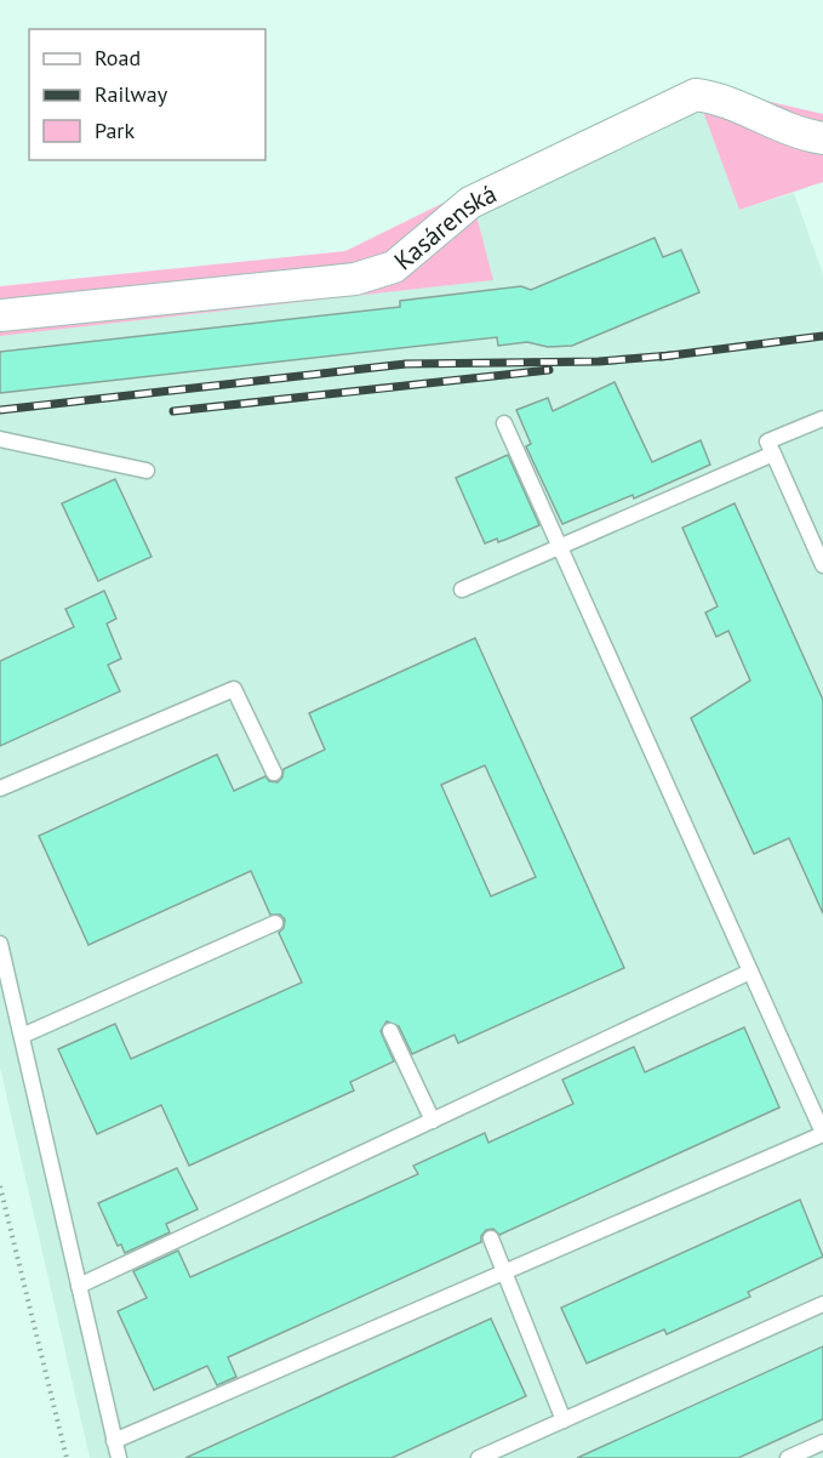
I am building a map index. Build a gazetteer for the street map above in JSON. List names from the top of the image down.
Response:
{
  "streets": {
    "street": ["Kasárenská"]
  },
  "legend": ["Road", "Railway", "Park"]
}
